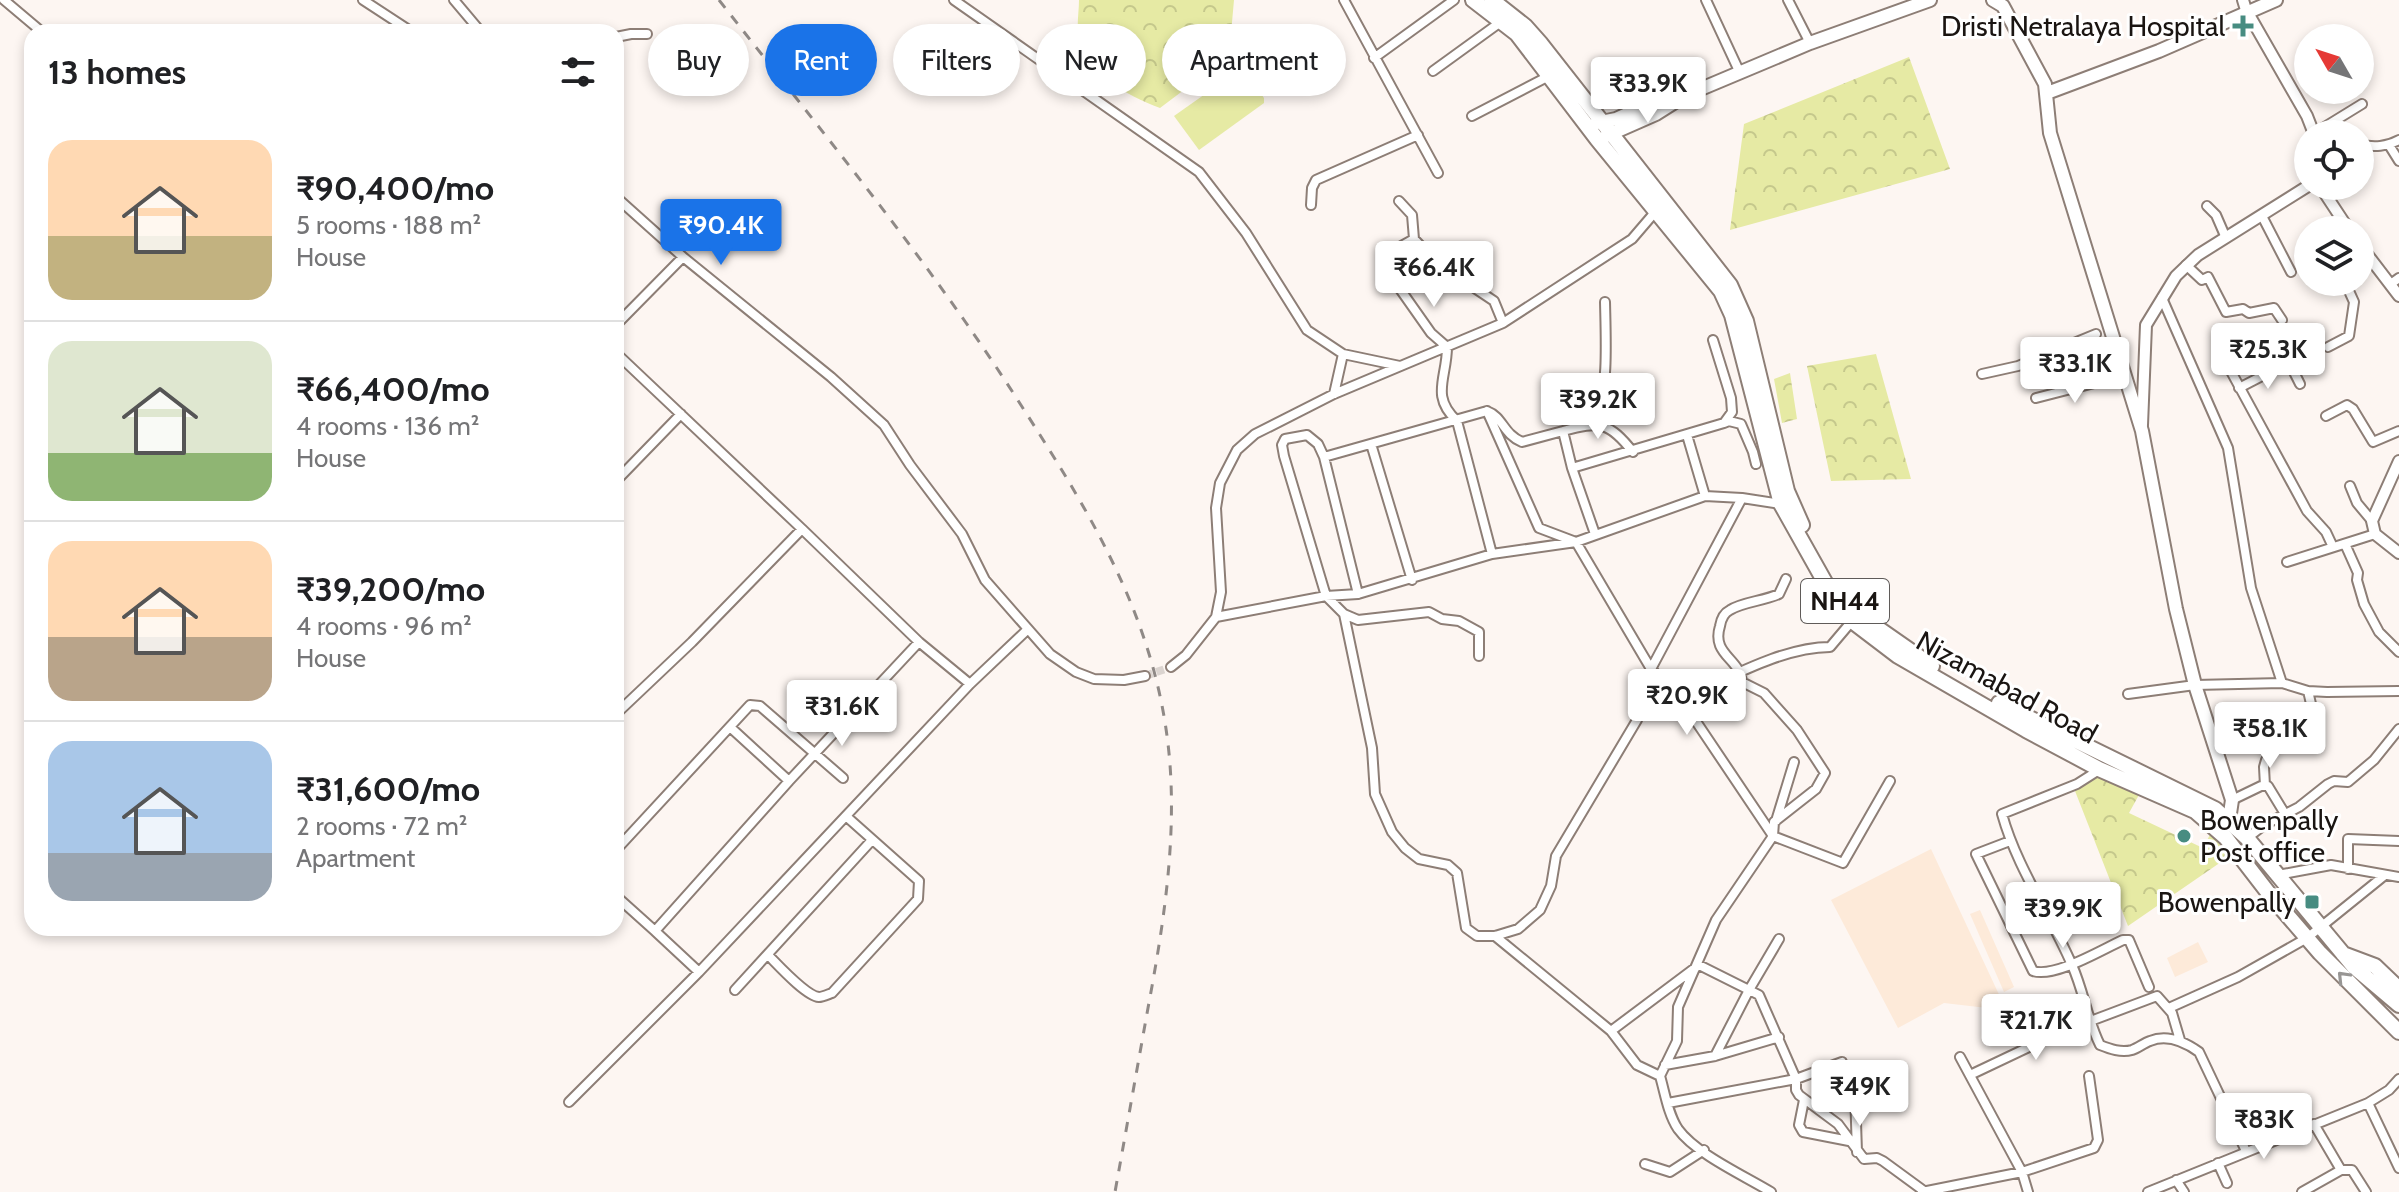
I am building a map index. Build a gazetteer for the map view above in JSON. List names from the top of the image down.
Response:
{
  "streets": {
    "highway": ["NH44", "Nizamabad Road"]
  },
  "crossings": [
    ["NH44", "Nizamabad Road"]
  ],
  "places": {
    "health": ["Dristi Netralaya Hospital"],
    "other": ["Bowenpally Post office"],
    "transit": ["Bowenpally"]
  },
  "north": "top left",
  "page": {
    "chip": [
      "Buy",
      "Rent",
      "Filters",
      "New",
      "Apartment"
    ],
    "heading": "13 homes",
    "price": [
      "₹33.9K",
      "₹90.4K",
      "₹66.4K",
      "₹25.3K",
      "₹33.1K",
      "₹39.2K",
      "₹20.9K",
      "₹31.6K",
      "₹58.1K",
      "₹39.9K",
      "₹21.7K",
      "₹49K",
      "₹83K"
    ],
    "list": [
      {
        "name": "₹90,400/mo",
        "note": "5 rooms · 188 m² · House"
      },
      {
        "name": "₹66,400/mo",
        "note": "4 rooms · 136 m² · House"
      },
      {
        "name": "₹39,200/mo",
        "note": "4 rooms · 96 m² · House"
      },
      {
        "name": "₹31,600/mo",
        "note": "2 rooms · 72 m² · Apartment"
      }
    ]
  }
}
